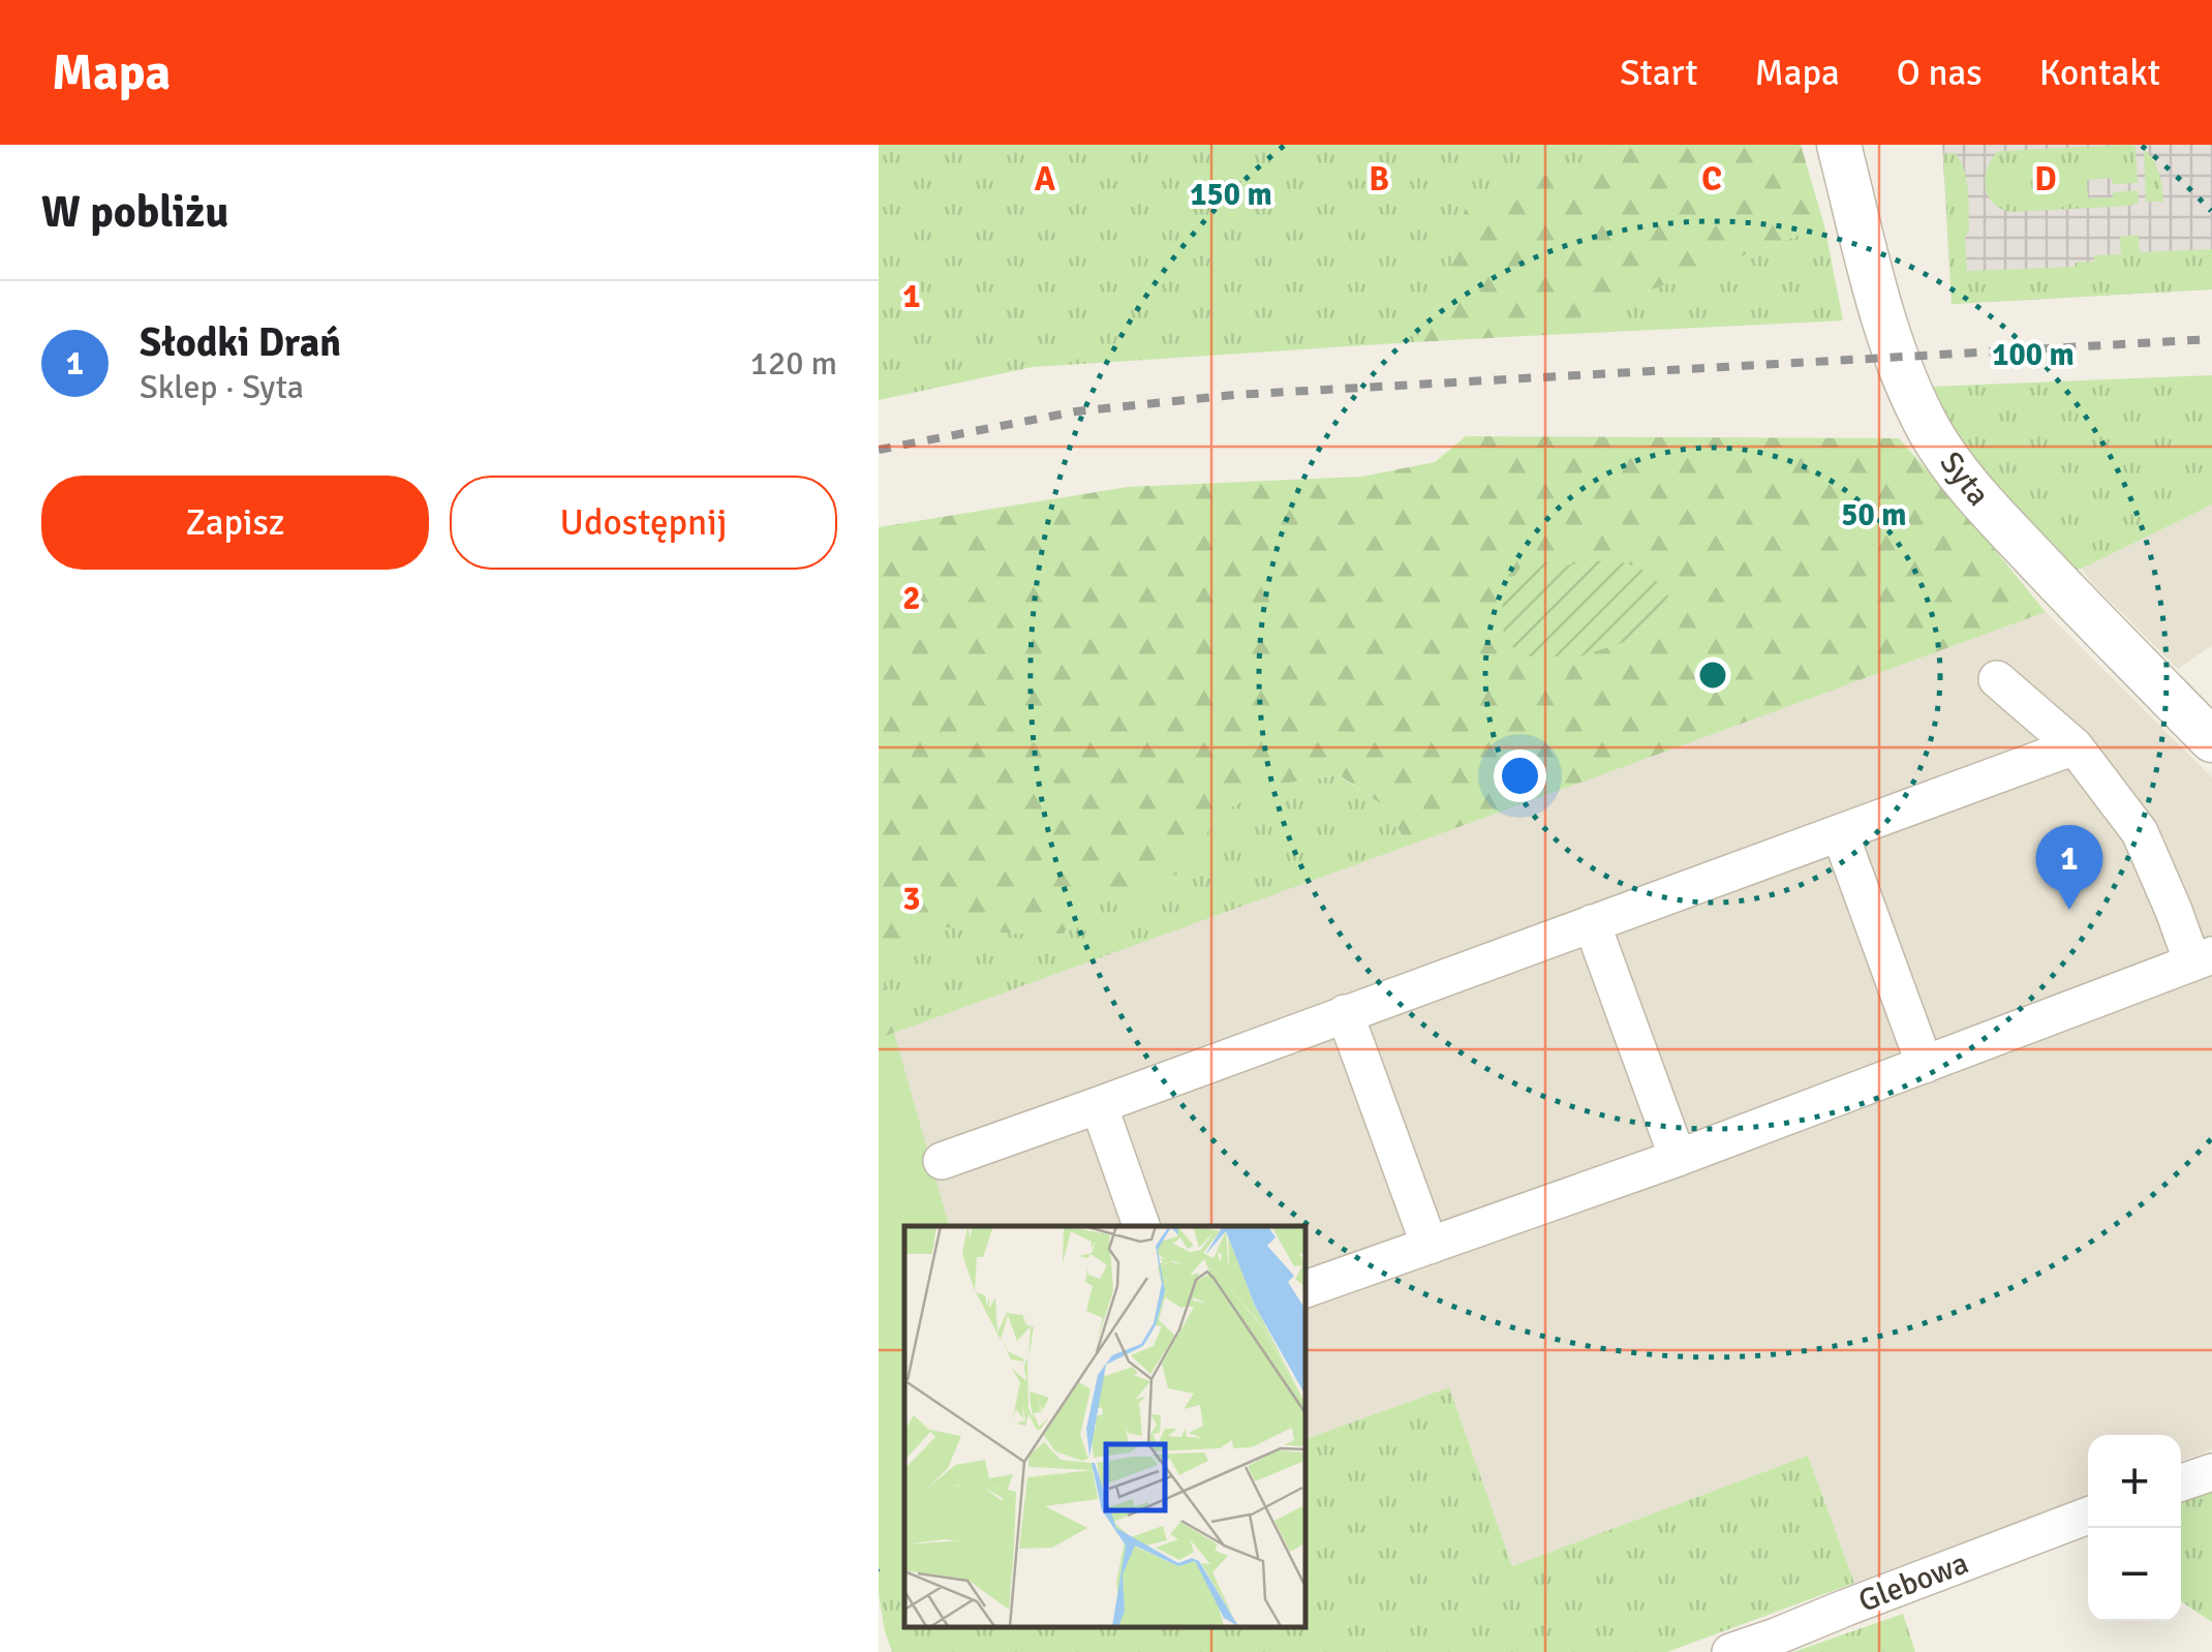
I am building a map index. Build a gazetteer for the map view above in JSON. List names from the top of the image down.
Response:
{
  "streets": {
    "street": ["Syta", "Glebowa"]
  },
  "page": {
    "header": "Mapa",
    "nav": [
      "Start",
      "Mapa",
      "O nas",
      "Kontakt"
    ],
    "heading": "W pobliżu",
    "list": [
      {
        "mark": "1",
        "name": "Słodki Drań",
        "note": "Sklep · Syta",
        "value": "120 m"
      }
    ],
    "buttons": ["Zapisz", "Udostępnij"],
    "pins": "1",
    "map_buttons": ["+", "−"]
  },
  "grid": {
    "columns": [
      "A",
      "B",
      "C",
      "D"
    ],
    "rows": ["1", "2", "3"]
  },
  "rings": ["150 m", "100 m", "50 m"]
}
